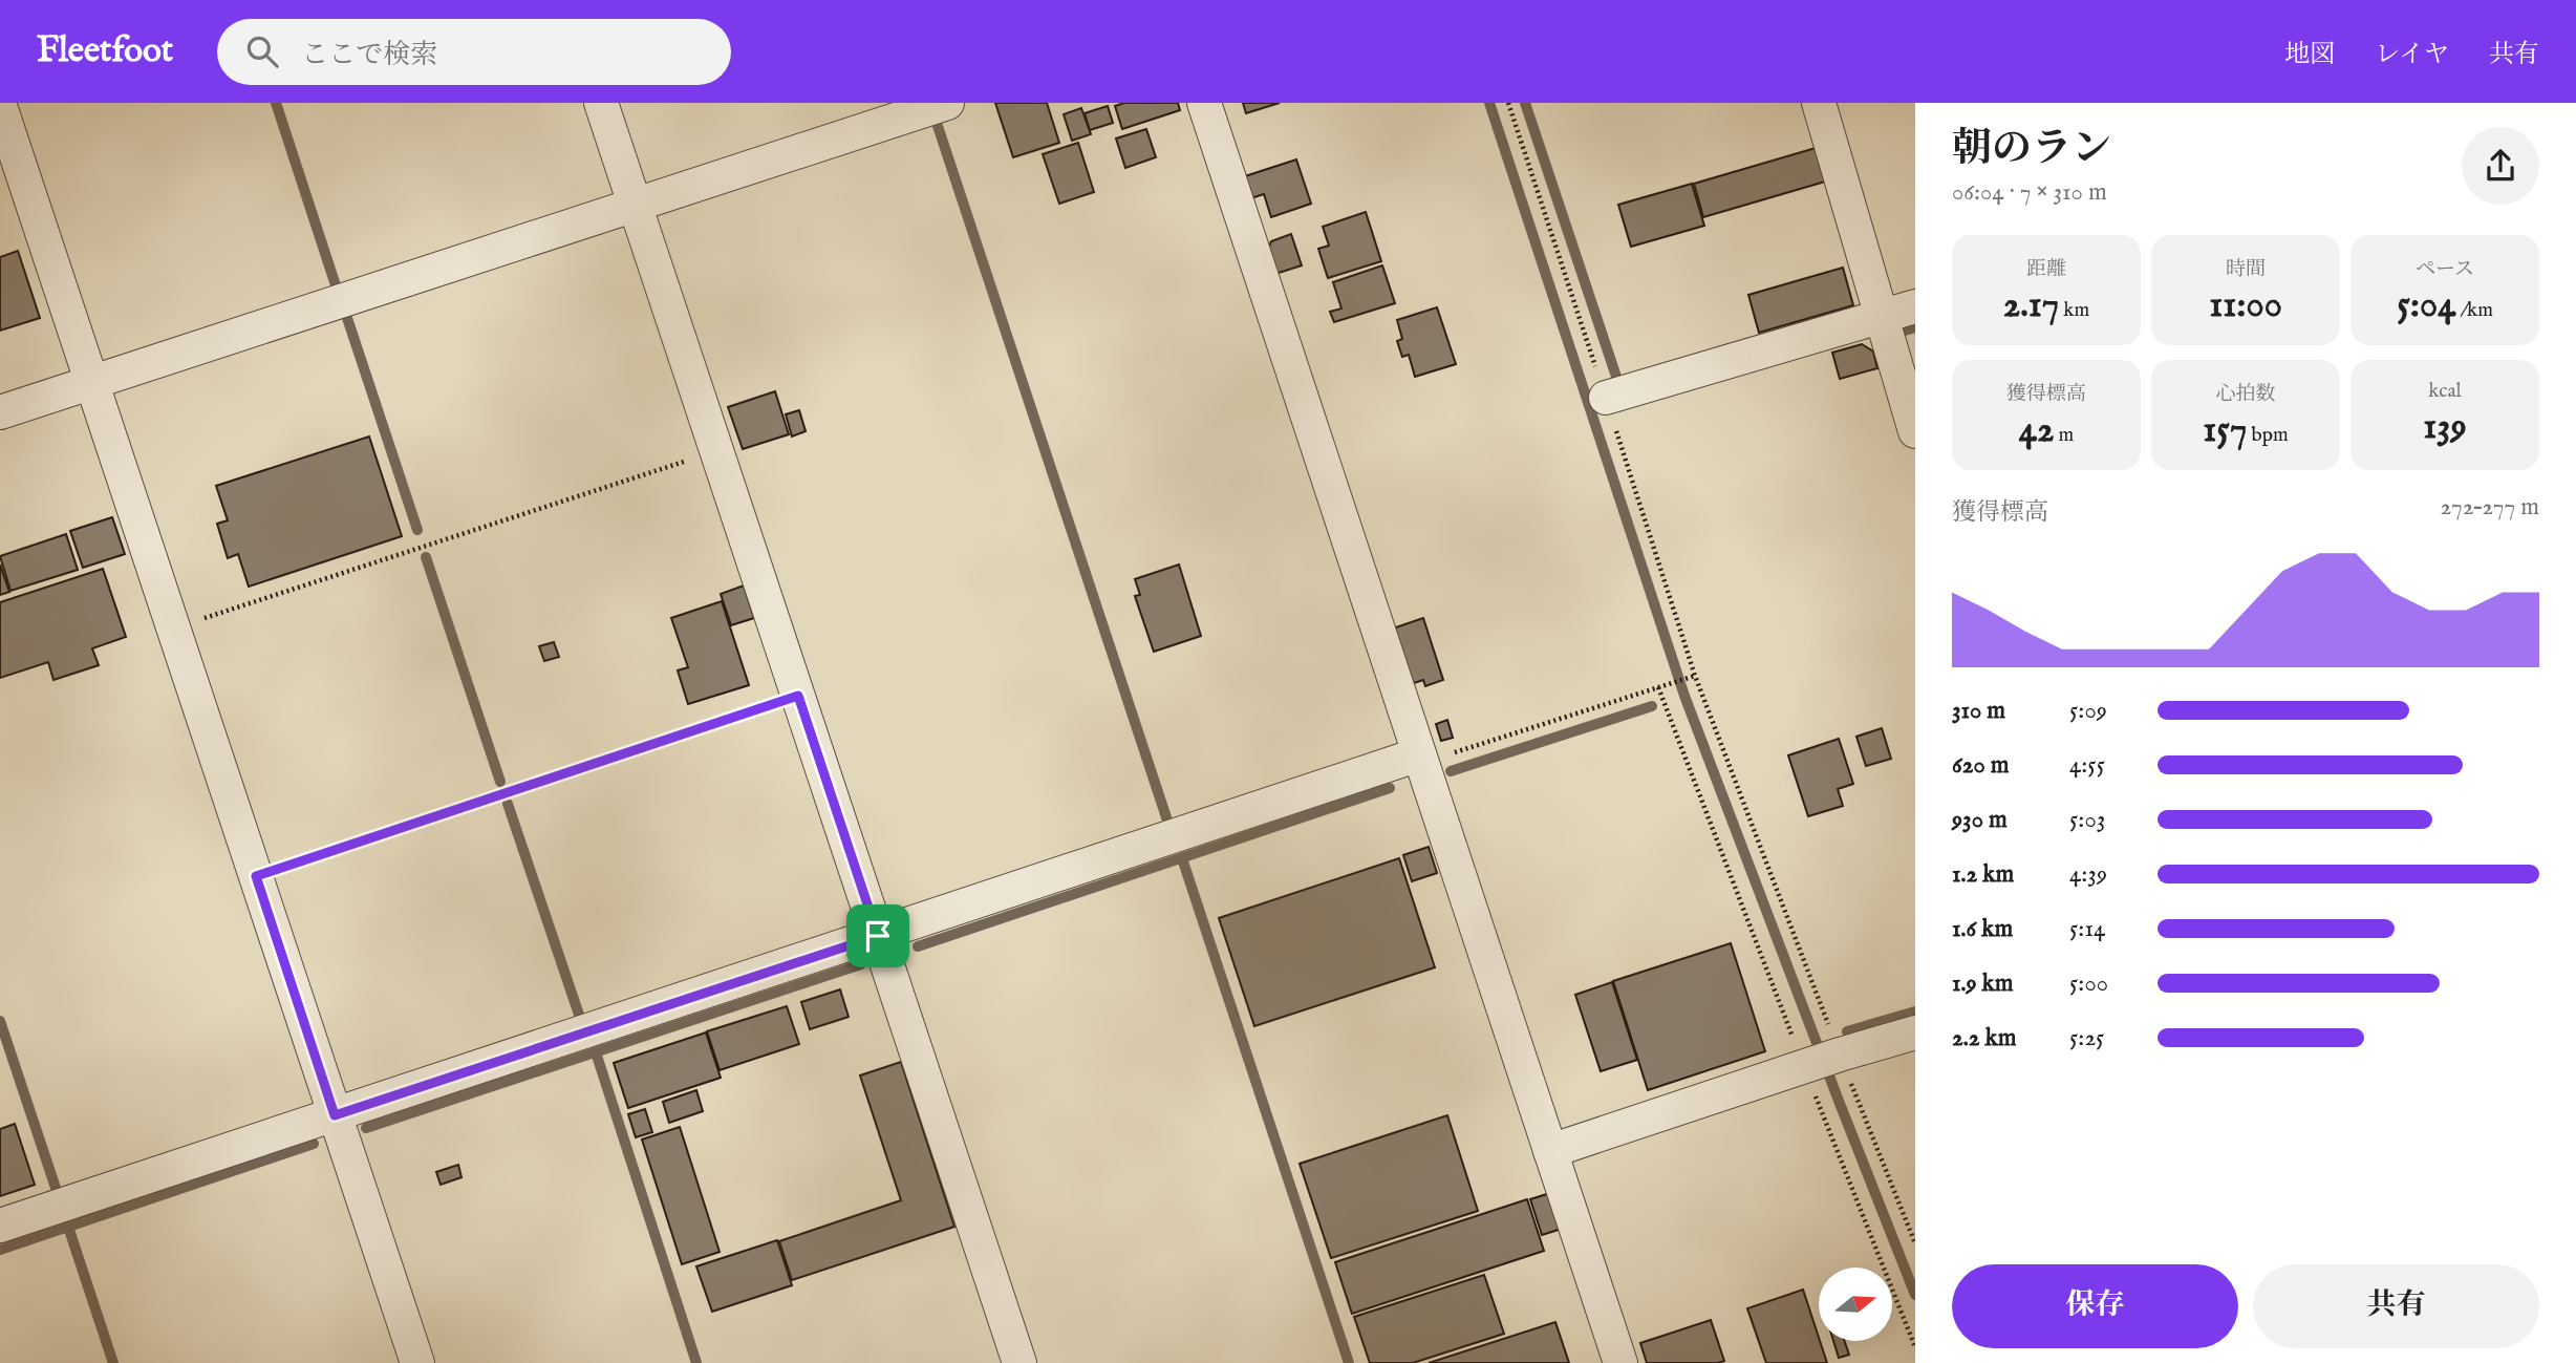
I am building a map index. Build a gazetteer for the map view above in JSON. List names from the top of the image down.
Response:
{
  "north": "right",
  "page": {
    "header": "Fleetfoot",
    "search": "ここで検索",
    "nav": ["地図", "レイヤ", "共有"],
    "heading": ["朝のラン", "06:04 · 7 × 310 m"],
    "stats": [
      ["距離", "2.17 km"],
      ["時間", "11:00"],
      ["ペース", "5:04 /km"],
      ["獲得標高", "42 m"],
      ["心拍数", "157 bpm"],
      ["kcal", "139"]
    ],
    "chart": ["獲得標高", "272–277 m"],
    "list": [
      {
        "name": "310 m",
        "note": "5:09"
      },
      {
        "name": "620 m",
        "note": "4:55"
      },
      {
        "name": "930 m",
        "note": "5:03"
      },
      {
        "name": "1.2 km",
        "note": "4:39"
      },
      {
        "name": "1.6 km",
        "note": "5:14"
      },
      {
        "name": "1.9 km",
        "note": "5:00"
      },
      {
        "name": "2.2 km",
        "note": "5:25"
      }
    ],
    "buttons": ["保存", "共有"]
  }
}
